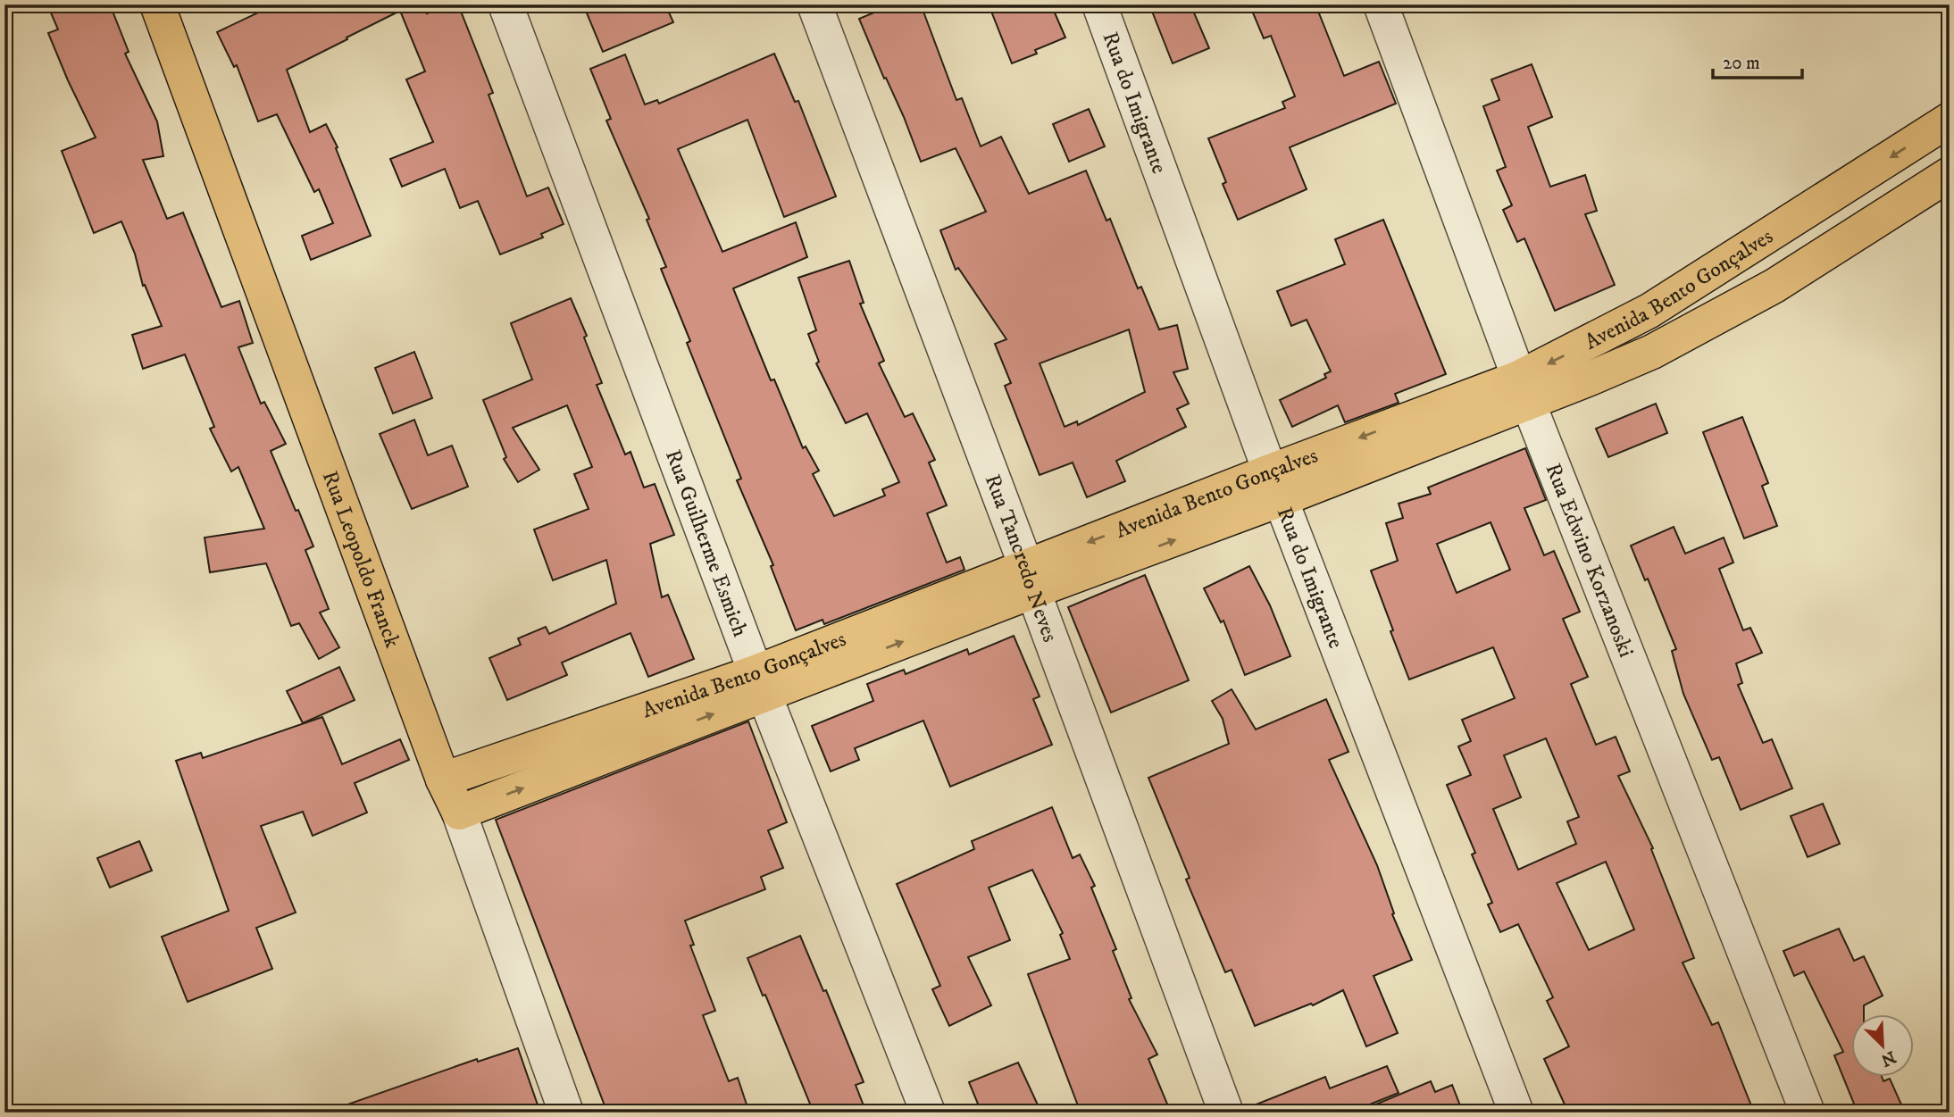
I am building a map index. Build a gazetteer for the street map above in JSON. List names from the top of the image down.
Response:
{
  "streets": {
    "main road": ["Avenida Bento Gonçalves", "Rua Leopoldo Franck"],
    "street": [
      "Rua do Imigrante",
      "Rua Guilherme Esmich",
      "Rua Tancredo Neves",
      "Rua Edwino Korzanoski"
    ]
  },
  "crossings": [
    ["Rua do Imigrante", "Avenida Bento Gonçalves"],
    ["Avenida Bento Gonçalves", "Rua Guilherme Esmich"],
    ["Avenida Bento Gonçalves", "Rua Tancredo Neves"],
    ["Avenida Bento Gonçalves", "Rua Leopoldo Franck"],
    ["Avenida Bento Gonçalves", "Rua Edwino Korzanoski"]
  ],
  "scale_bar": "20 m",
  "north": "bottom right"
}
